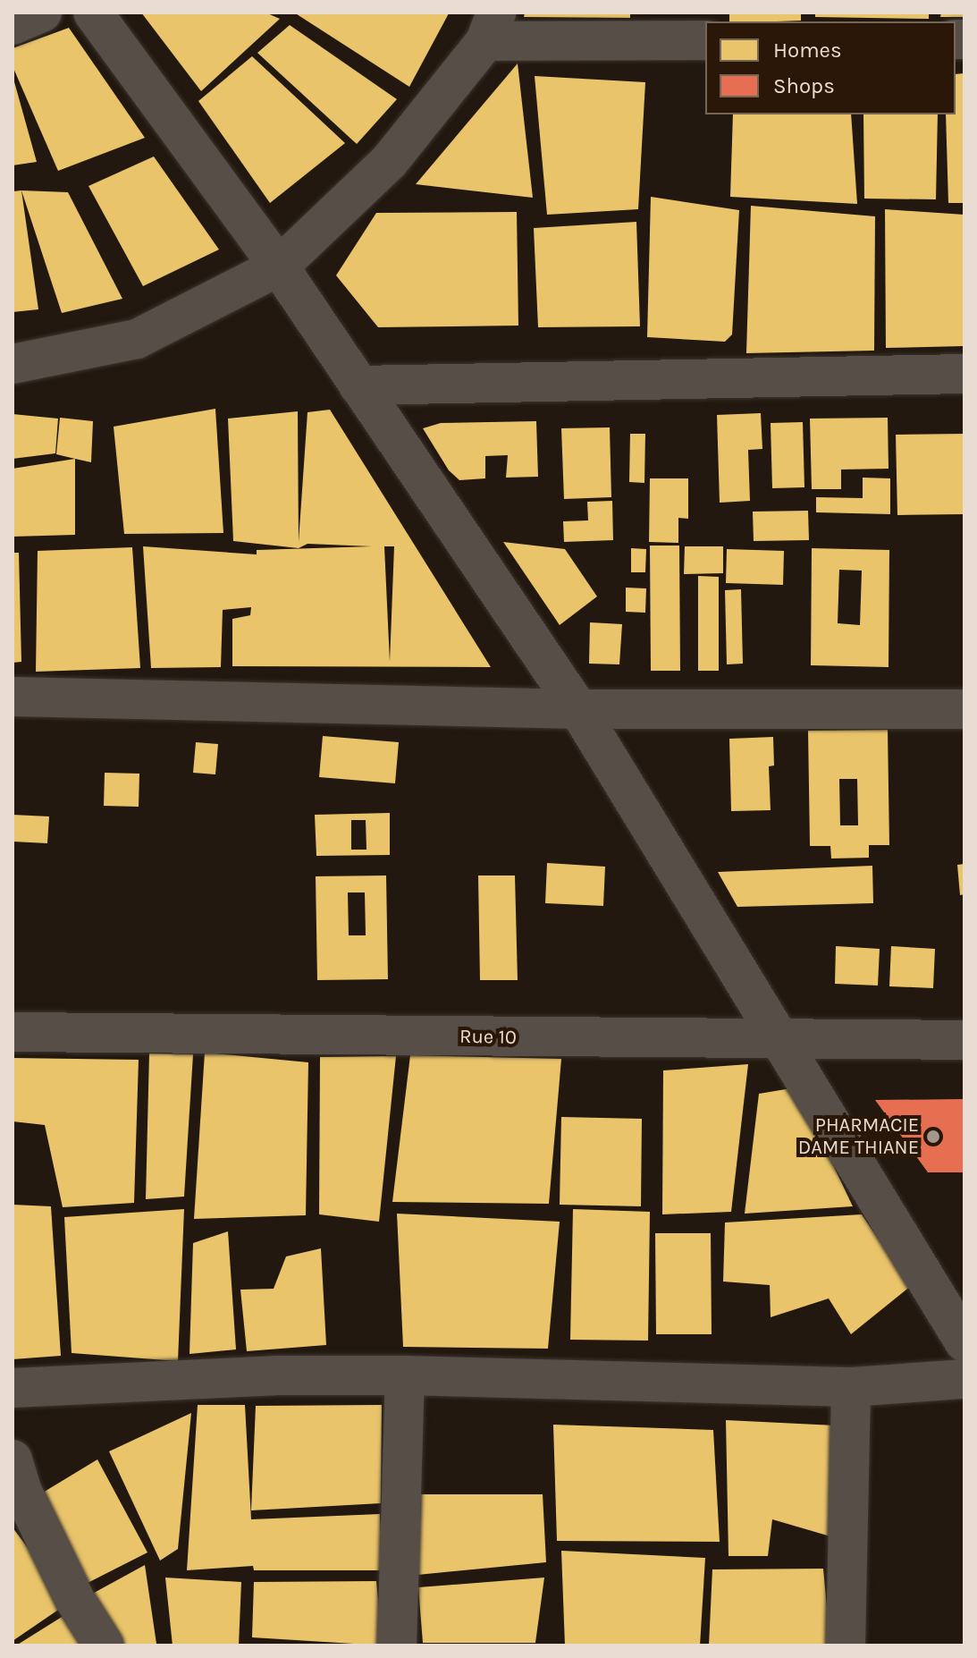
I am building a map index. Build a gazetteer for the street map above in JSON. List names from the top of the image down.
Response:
{
  "streets": {
    "street": ["Rue 10"]
  },
  "places": ["PHARMACIE DAME THIANE"],
  "legend": ["Homes", "Shops"]
}
